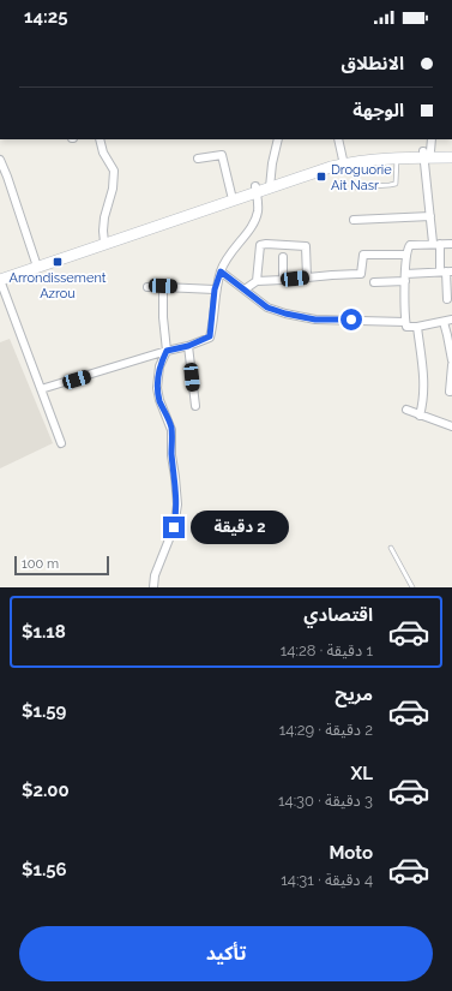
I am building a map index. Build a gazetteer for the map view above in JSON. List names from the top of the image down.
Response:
{
  "places": {
    "transit": ["Droguorie Ait Nasr", "Arrondissement Azrou"]
  },
  "scale_bar": "100 m",
  "page": {
    "status": "14:25",
    "banner": ["الانطلاق", "الوجهة"],
    "bubble": "2 دقيقة",
    "scale": "100 m",
    "list": [
      {
        "name": "اقتصادي",
        "note": "1 دقيقة · 14:28",
        "value": "$1.18"
      },
      {
        "name": "مريح",
        "note": "2 دقيقة · 14:29",
        "value": "$1.59"
      },
      {
        "name": "XL",
        "note": "3 دقيقة · 14:30",
        "value": "$2.00"
      },
      {
        "name": "Moto",
        "note": "4 دقيقة · 14:31",
        "value": "$1.56"
      }
    ],
    "buttons": "تأكيد"
  }
}
